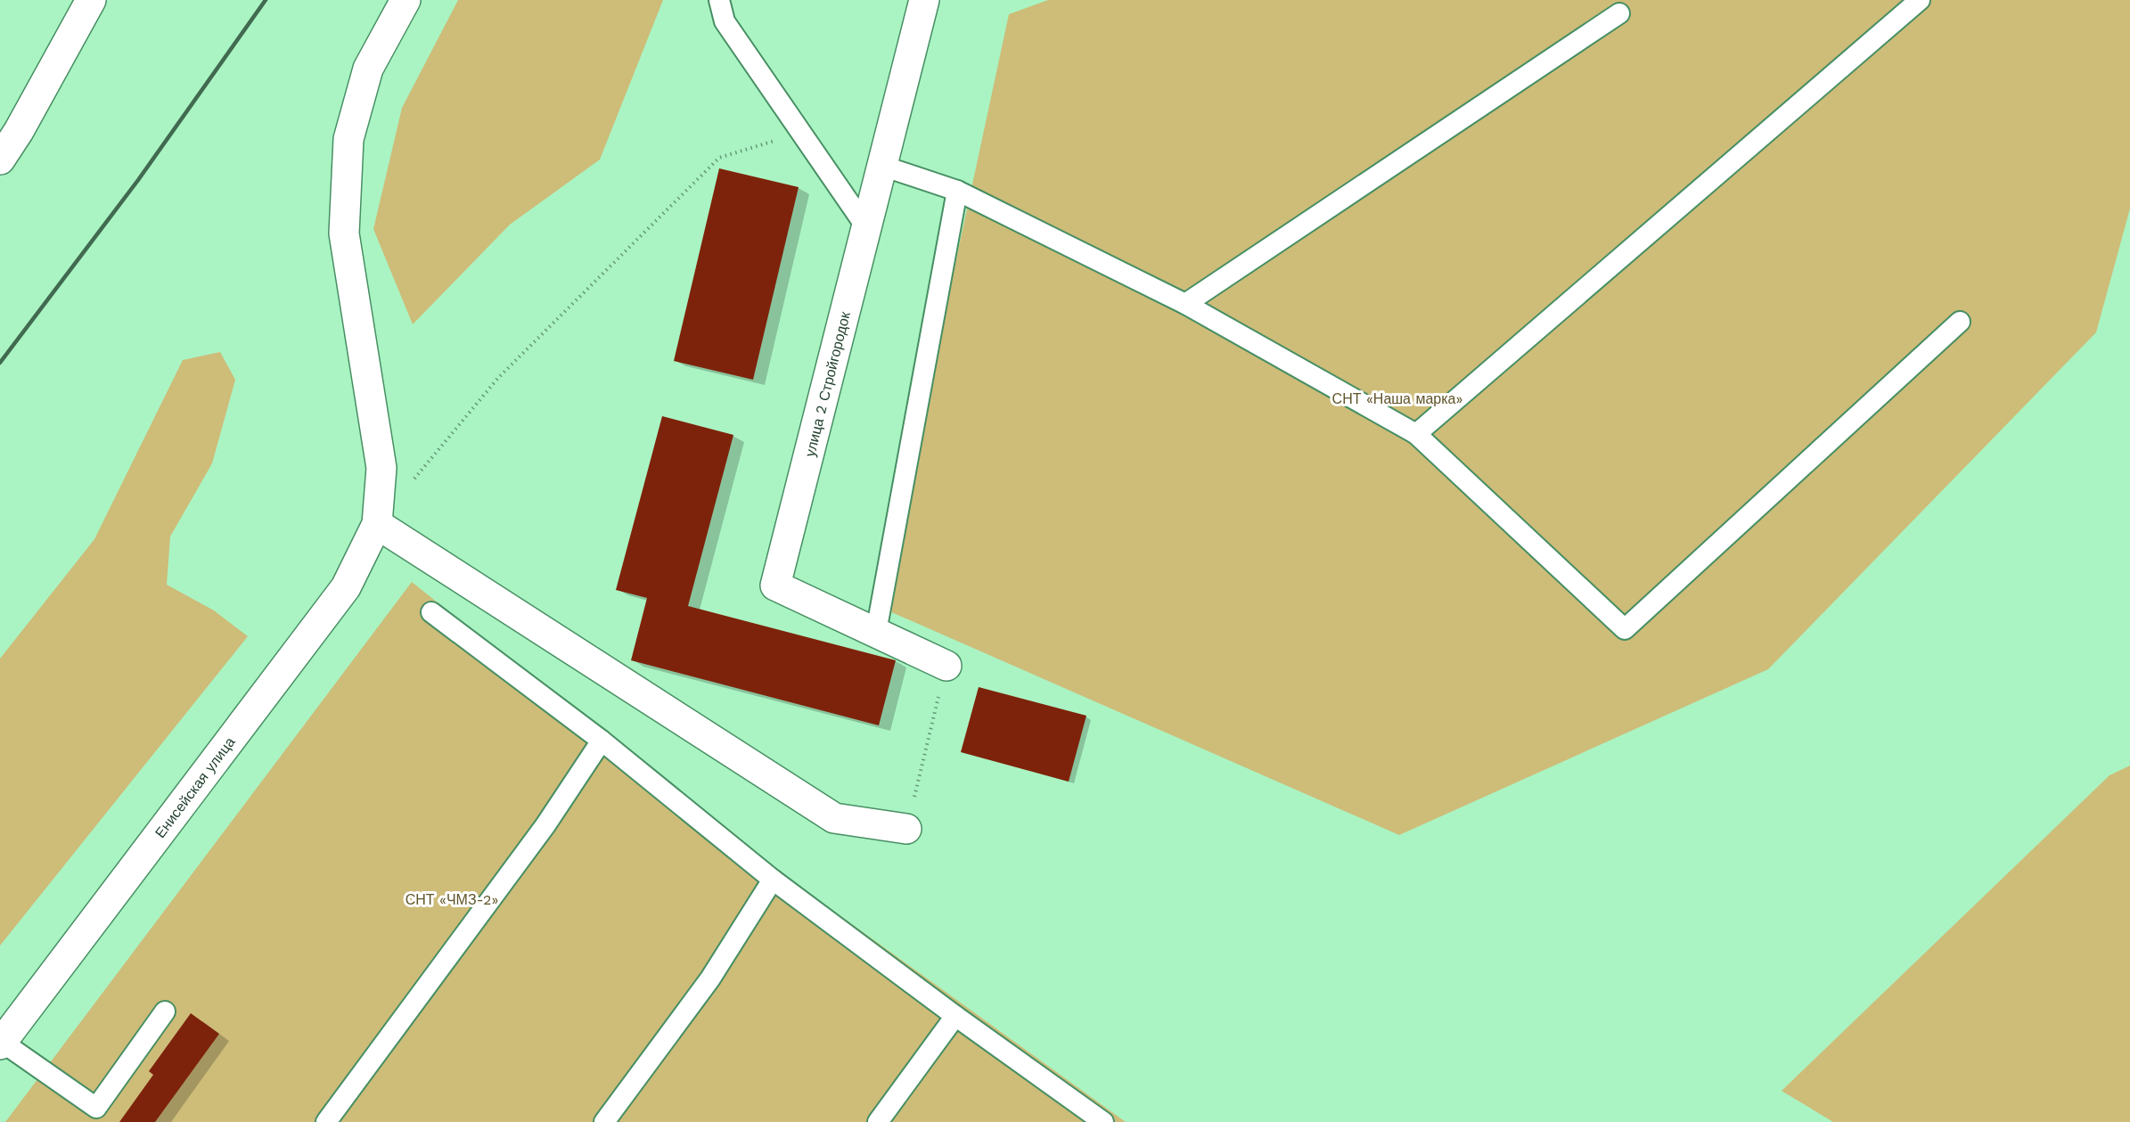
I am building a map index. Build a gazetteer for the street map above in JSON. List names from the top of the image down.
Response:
{
  "streets": {
    "street": ["улица 2 Стройгородок", "Енисейская улица"]
  },
  "parks": ["СНТ «Наша марка»", "СНТ «ЧМЗ-2»"]
}
